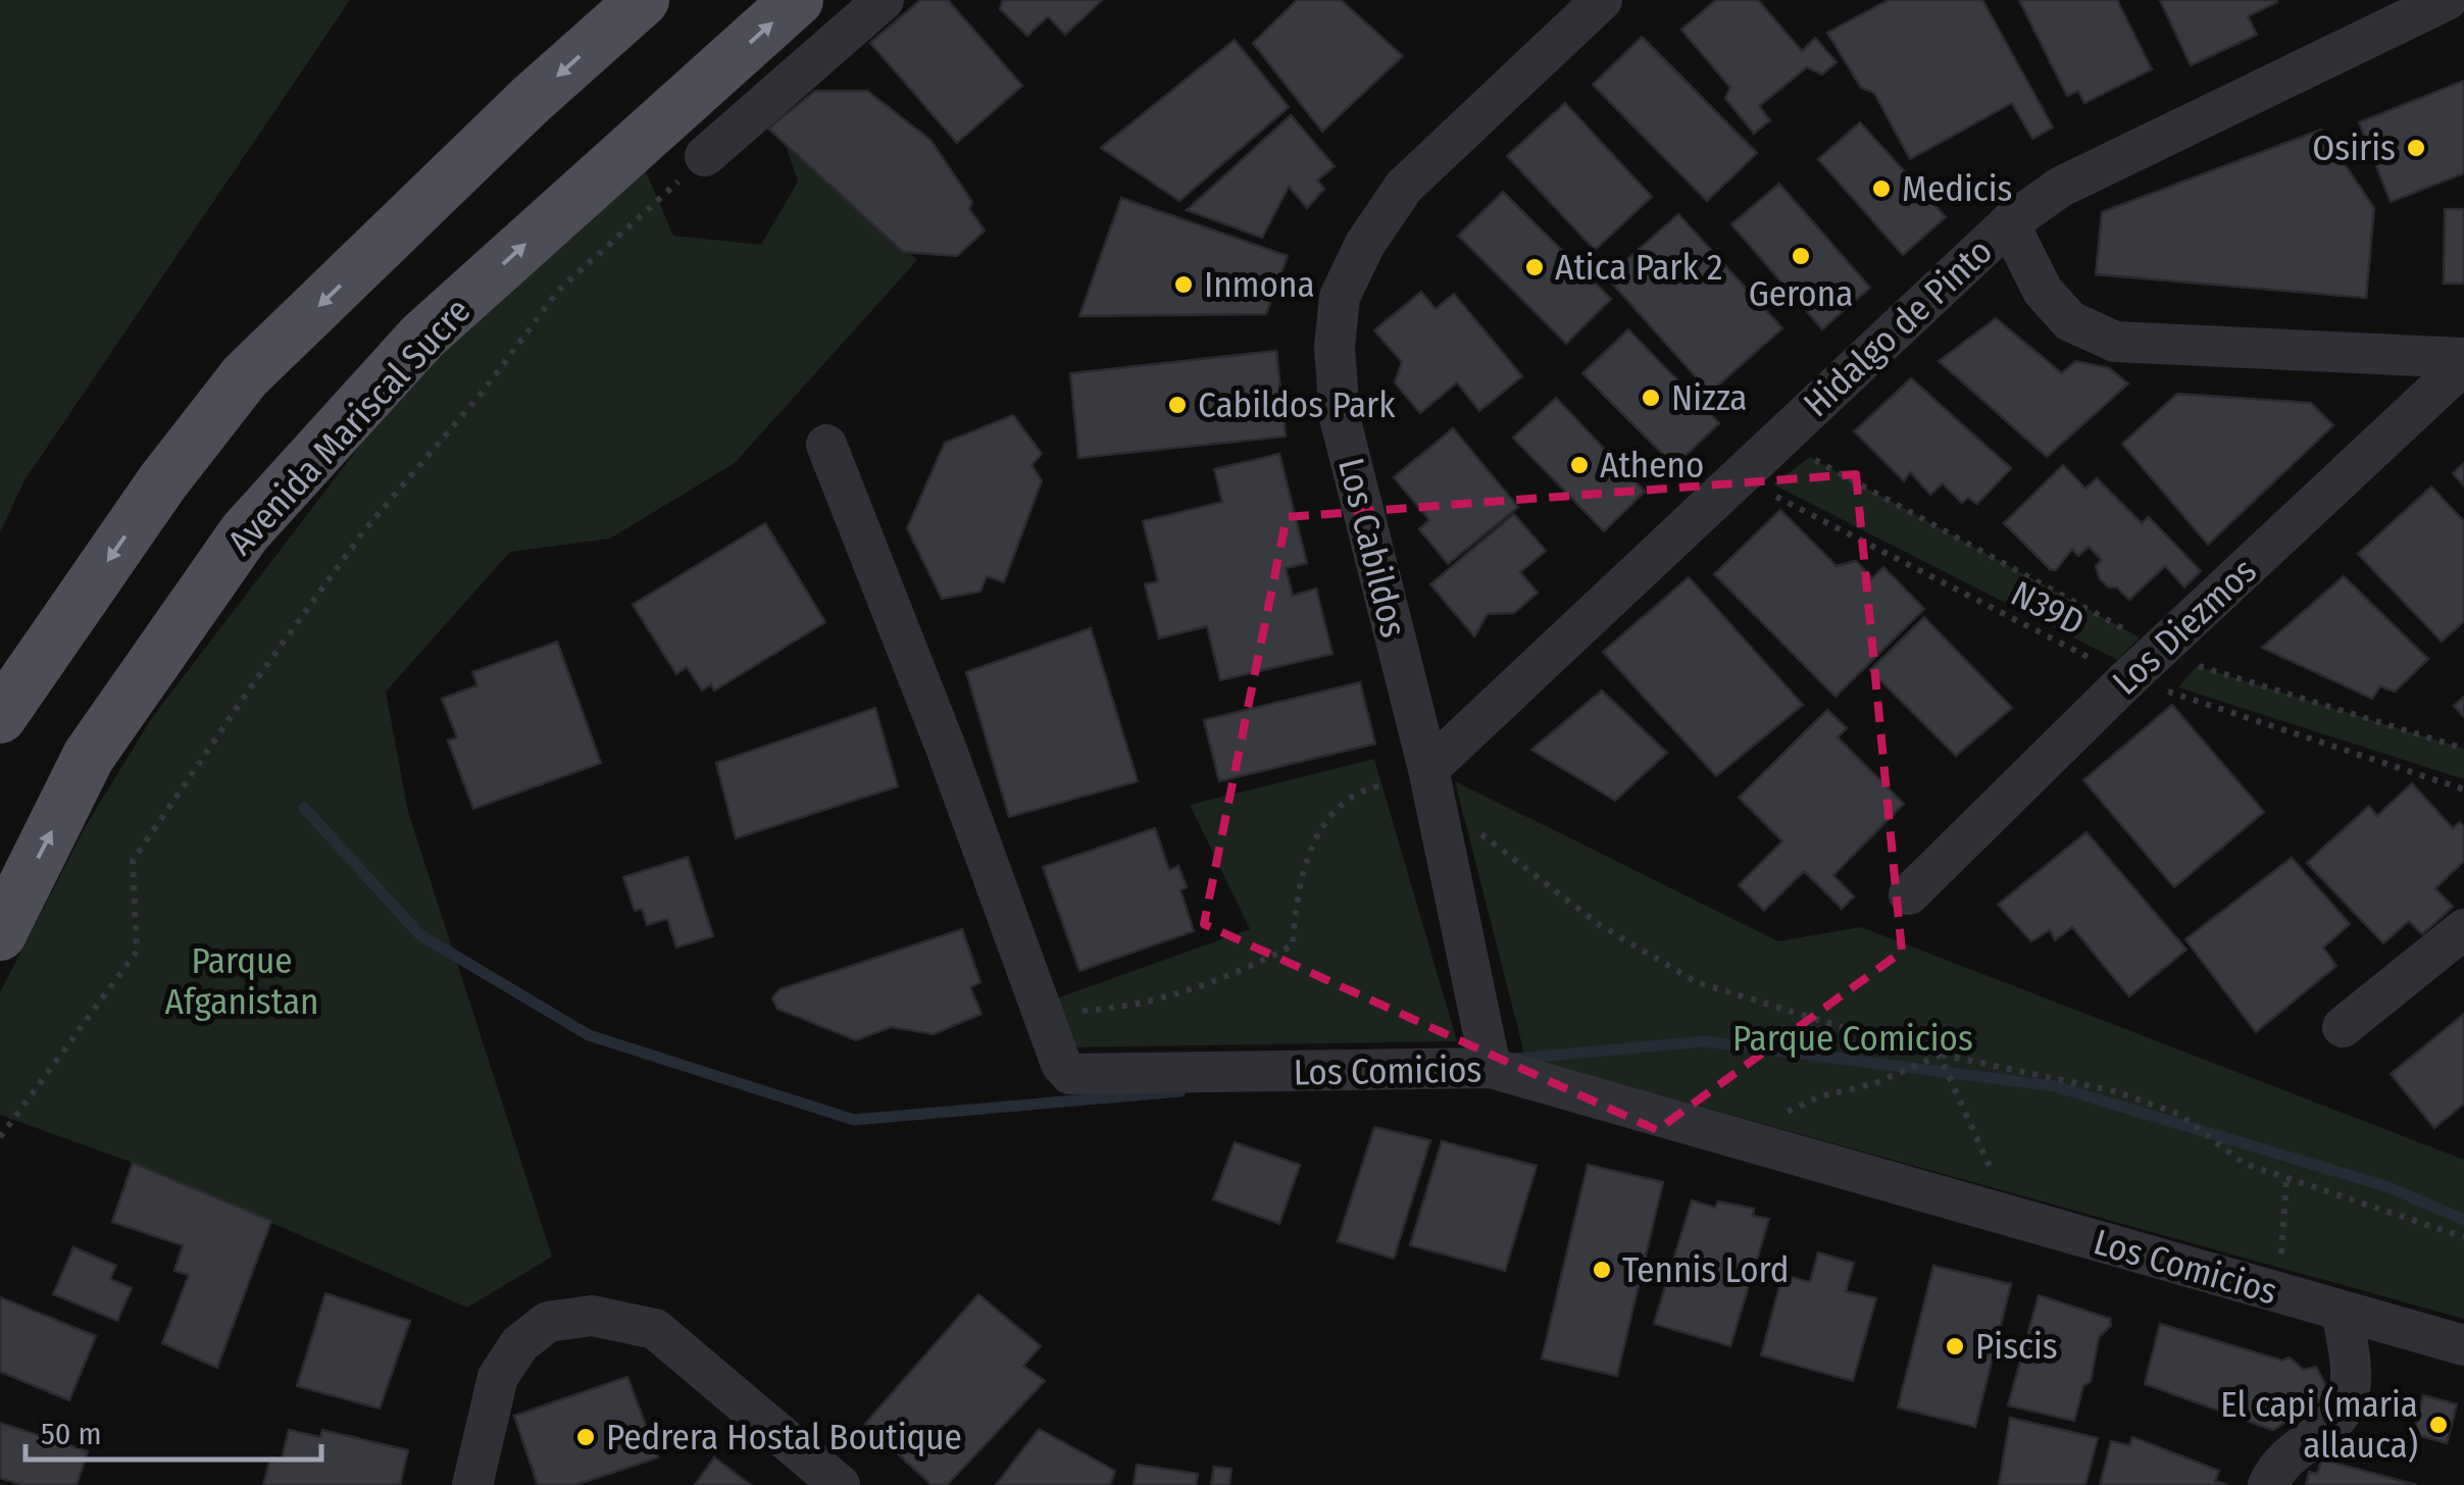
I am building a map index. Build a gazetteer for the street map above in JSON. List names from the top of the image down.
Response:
{
  "streets": {
    "main road": ["Avenida Mariscal Sucre"],
    "street": [
      "Hidalgo de Pinto",
      "Los Cabildos",
      "Los Diezmos",
      "Los Comicios"
    ],
    "path": ["N39D"]
  },
  "crossings": [
    ["Hidalgo de Pinto", "Los Cabildos"],
    ["Hidalgo de Pinto", "N39D"],
    ["Los Cabildos", "Los Comicios"],
    ["N39D", "Los Diezmos"]
  ],
  "parks": ["Parque Afganistan", "Parque Comicios"],
  "places": [
    "Osiris",
    "Medicis",
    "Gerona",
    "Atica Park 2",
    "Inmona",
    "Nizza",
    "Cabildos Park",
    "Atheno",
    "Tennis Lord",
    "Piscis",
    "El capi (maria allauca)",
    "Pedrera Hostal Boutique"
  ],
  "scale_bar": "50 m"
}
